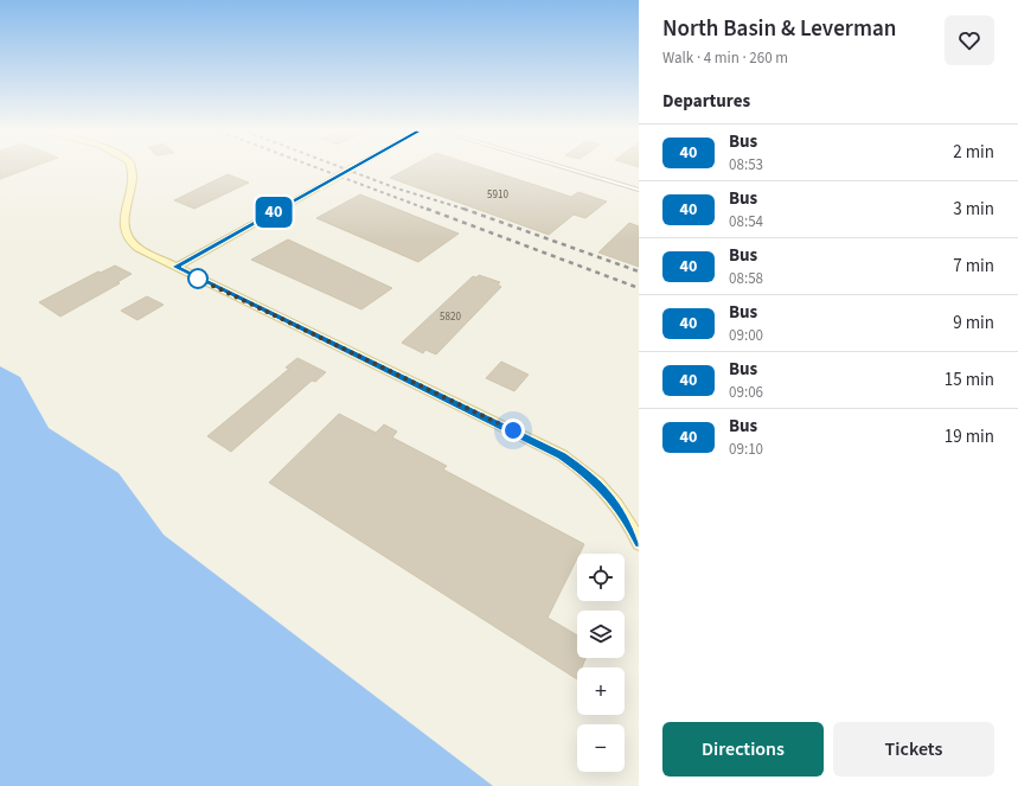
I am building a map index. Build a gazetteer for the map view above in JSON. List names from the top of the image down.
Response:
{
  "lines": ["bus line 40"],
  "house_numbers": ["5910", "5820"],
  "page": {
    "on_map": "40",
    "heading": [
      ["North Basin & Leverman", "Walk · 4 min · 260 m"],
      "Departures"
    ],
    "list": [
      {
        "mark": "40",
        "name": "Bus",
        "note": "08:53",
        "value": "2 min"
      },
      {
        "mark": "40",
        "name": "Bus",
        "note": "08:54",
        "value": "3 min"
      },
      {
        "mark": "40",
        "name": "Bus",
        "note": "08:58",
        "value": "7 min"
      },
      {
        "mark": "40",
        "name": "Bus",
        "note": "09:00",
        "value": "9 min"
      },
      {
        "mark": "40",
        "name": "Bus",
        "note": "09:06",
        "value": "15 min"
      },
      {
        "mark": "40",
        "name": "Bus",
        "note": "09:10",
        "value": "19 min"
      }
    ],
    "map_buttons": ["+", "−"],
    "buttons": ["Directions", "Tickets"]
  }
}
